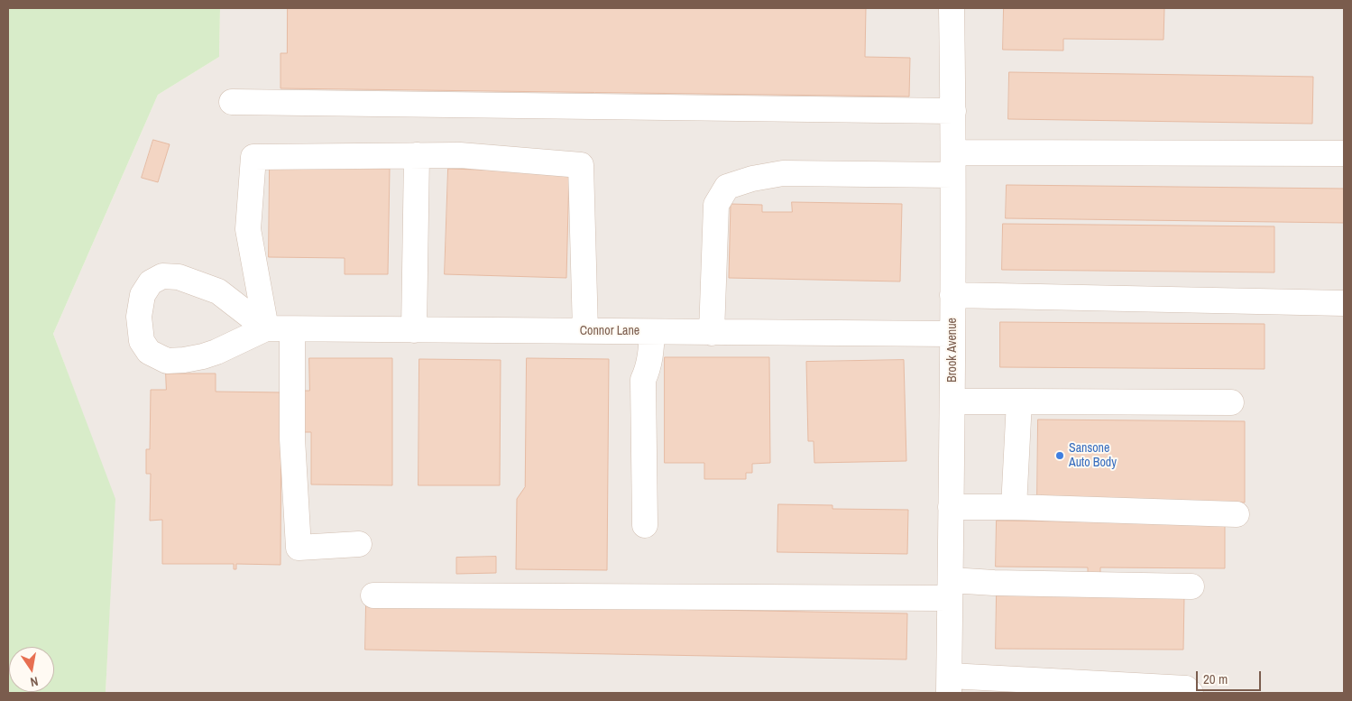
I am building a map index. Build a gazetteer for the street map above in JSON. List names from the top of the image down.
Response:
{
  "streets": {
    "street": ["Connor Lane", "Brook Avenue"]
  },
  "crossings": [
    ["Connor Lane", "Brook Avenue"]
  ],
  "places": ["Sansone Auto Body"],
  "scale_bar": "20 m",
  "north": "bottom"
}
